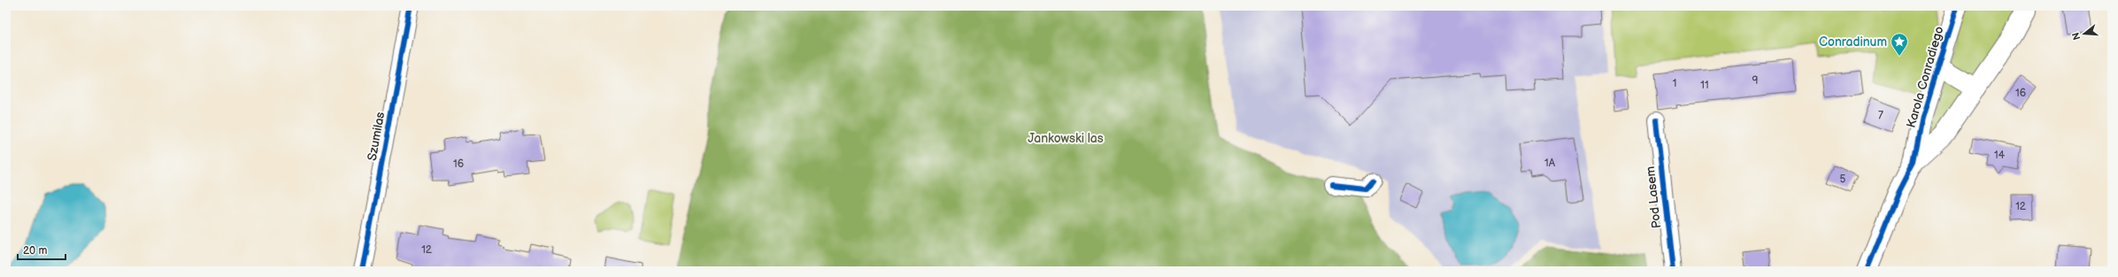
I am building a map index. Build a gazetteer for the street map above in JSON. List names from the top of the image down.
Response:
{
  "streets": {
    "street": ["Karola Conradiego", "Szumilas", "Pod Lasem"]
  },
  "parks": ["Jankowski las"],
  "places": {
    "place": ["Conradinum"]
  },
  "house_numbers": [
    "9",
    "1",
    "11",
    "16",
    "7",
    "14",
    "1A",
    "16",
    "5",
    "12",
    "12"
  ],
  "scale_bar": "20 m",
  "north": "left"
}
